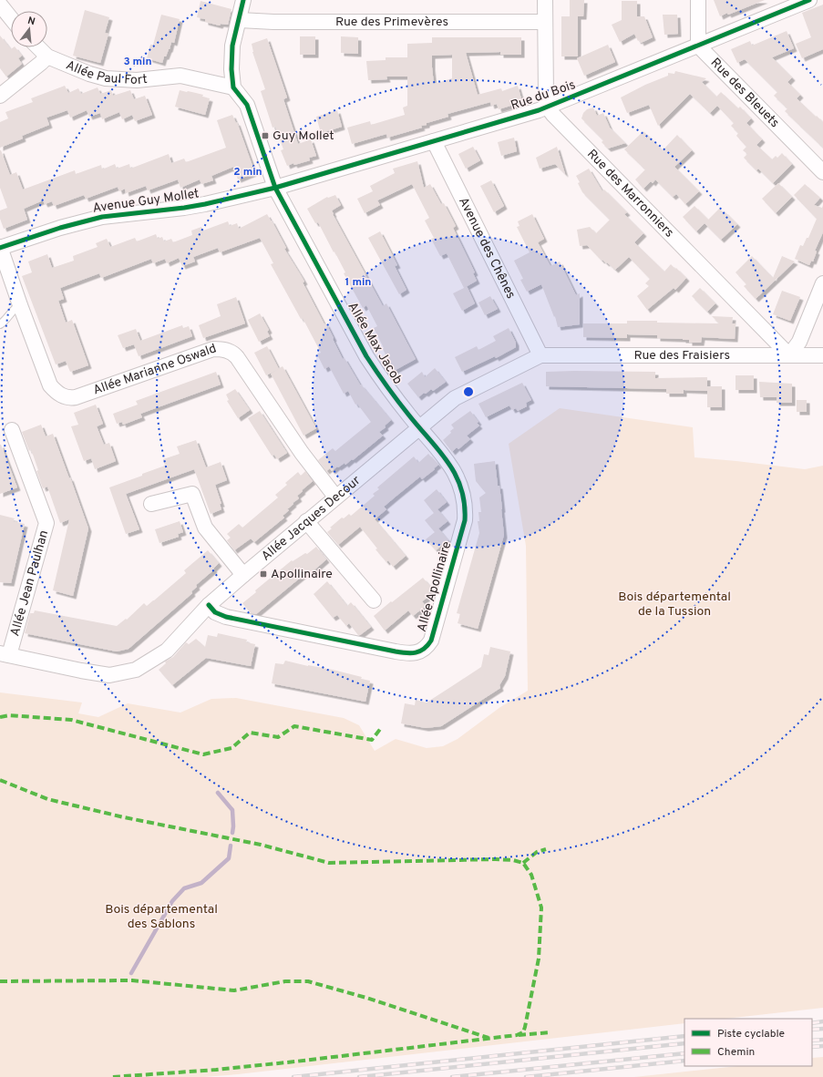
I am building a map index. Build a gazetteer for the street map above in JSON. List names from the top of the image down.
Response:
{
  "streets": {
    "street": [
      "Rue des Primevères",
      "Allée Paul Fort",
      "Rue des Bleuets",
      "Rue du Bois",
      "Rue des Marronniers",
      "Avenue Guy Mollet",
      "Avenue des Chênes",
      "Allée Max Jacob",
      "Rue des Fraisiers",
      "Allée Marianne Oswald",
      "Allée Jacques Decour",
      "Allée Jean Paulhan",
      "Allée Apollinaire"
    ]
  },
  "crossings": [
    ["Allée Paul Fort", "Allée Max Jacob"],
    ["Rue des Bleuets", "Rue du Bois"],
    ["Rue du Bois", "Rue des Marronniers"],
    ["Rue du Bois", "Avenue Guy Mollet"],
    ["Rue du Bois", "Avenue des Chênes"],
    ["Rue du Bois", "Allée Max Jacob"],
    ["Rue des Marronniers", "Rue des Fraisiers"],
    ["Avenue Guy Mollet", "Allée Max Jacob"],
    ["Avenue Guy Mollet", "Allée Marianne Oswald"],
    ["Avenue des Chênes", "Rue des Fraisiers"],
    ["Avenue des Chênes", "Allée Jacques Decour"],
    ["Allée Max Jacob", "Allée Jacques Decour"],
    ["Allée Max Jacob", "Allée Apollinaire"],
    ["Rue des Fraisiers", "Allée Jacques Decour"],
    ["Allée Marianne Oswald", "Allée Jacques Decour"],
    ["Allée Jacques Decour", "Allée Jean Paulhan"],
    ["Allée Jacques Decour", "Allée Apollinaire"]
  ],
  "parks": ["Bois départemental de la Tussion", "Bois départemental des Sablons"],
  "places": {
    "transit": ["Guy Mollet", "Apollinaire"]
  },
  "legend": ["Piste cyclable", "Chemin"],
  "north": "top",
  "rings": ["3 min", "2 min", "1 min"]
}
